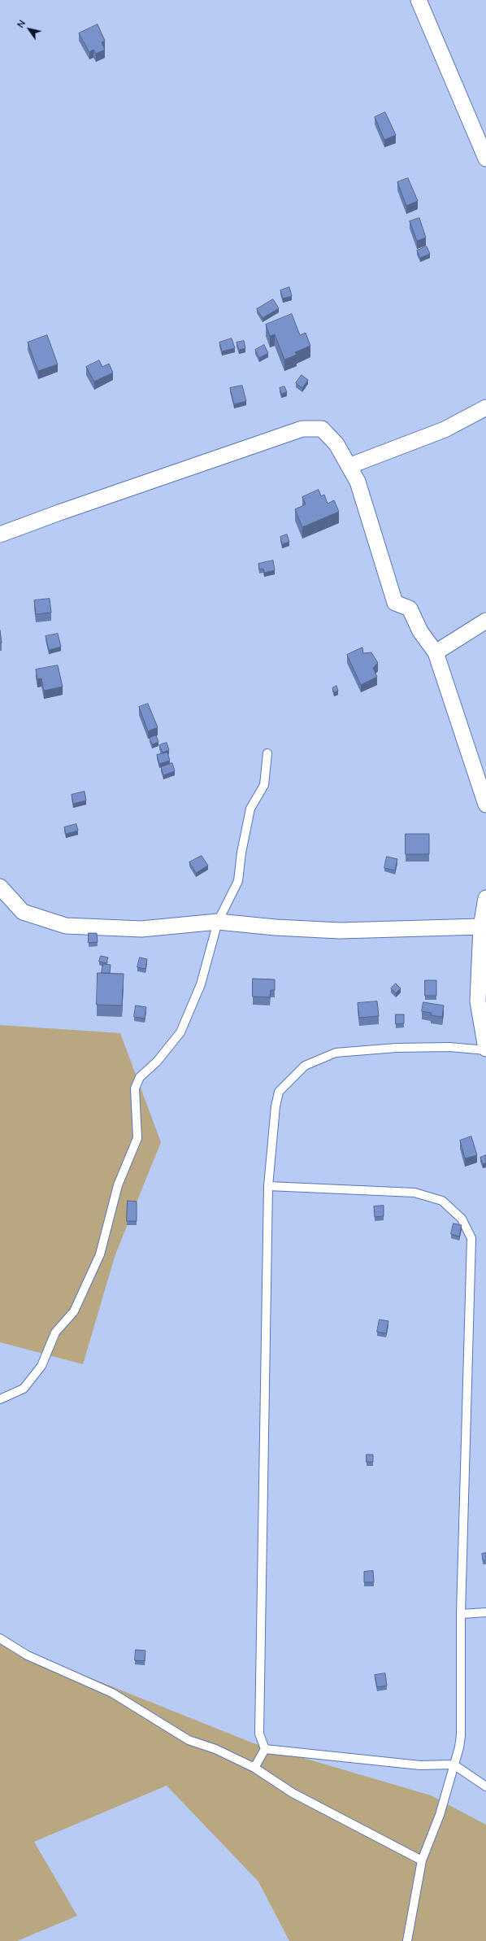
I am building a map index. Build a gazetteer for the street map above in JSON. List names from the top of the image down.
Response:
{
  "north": "top left"
}
